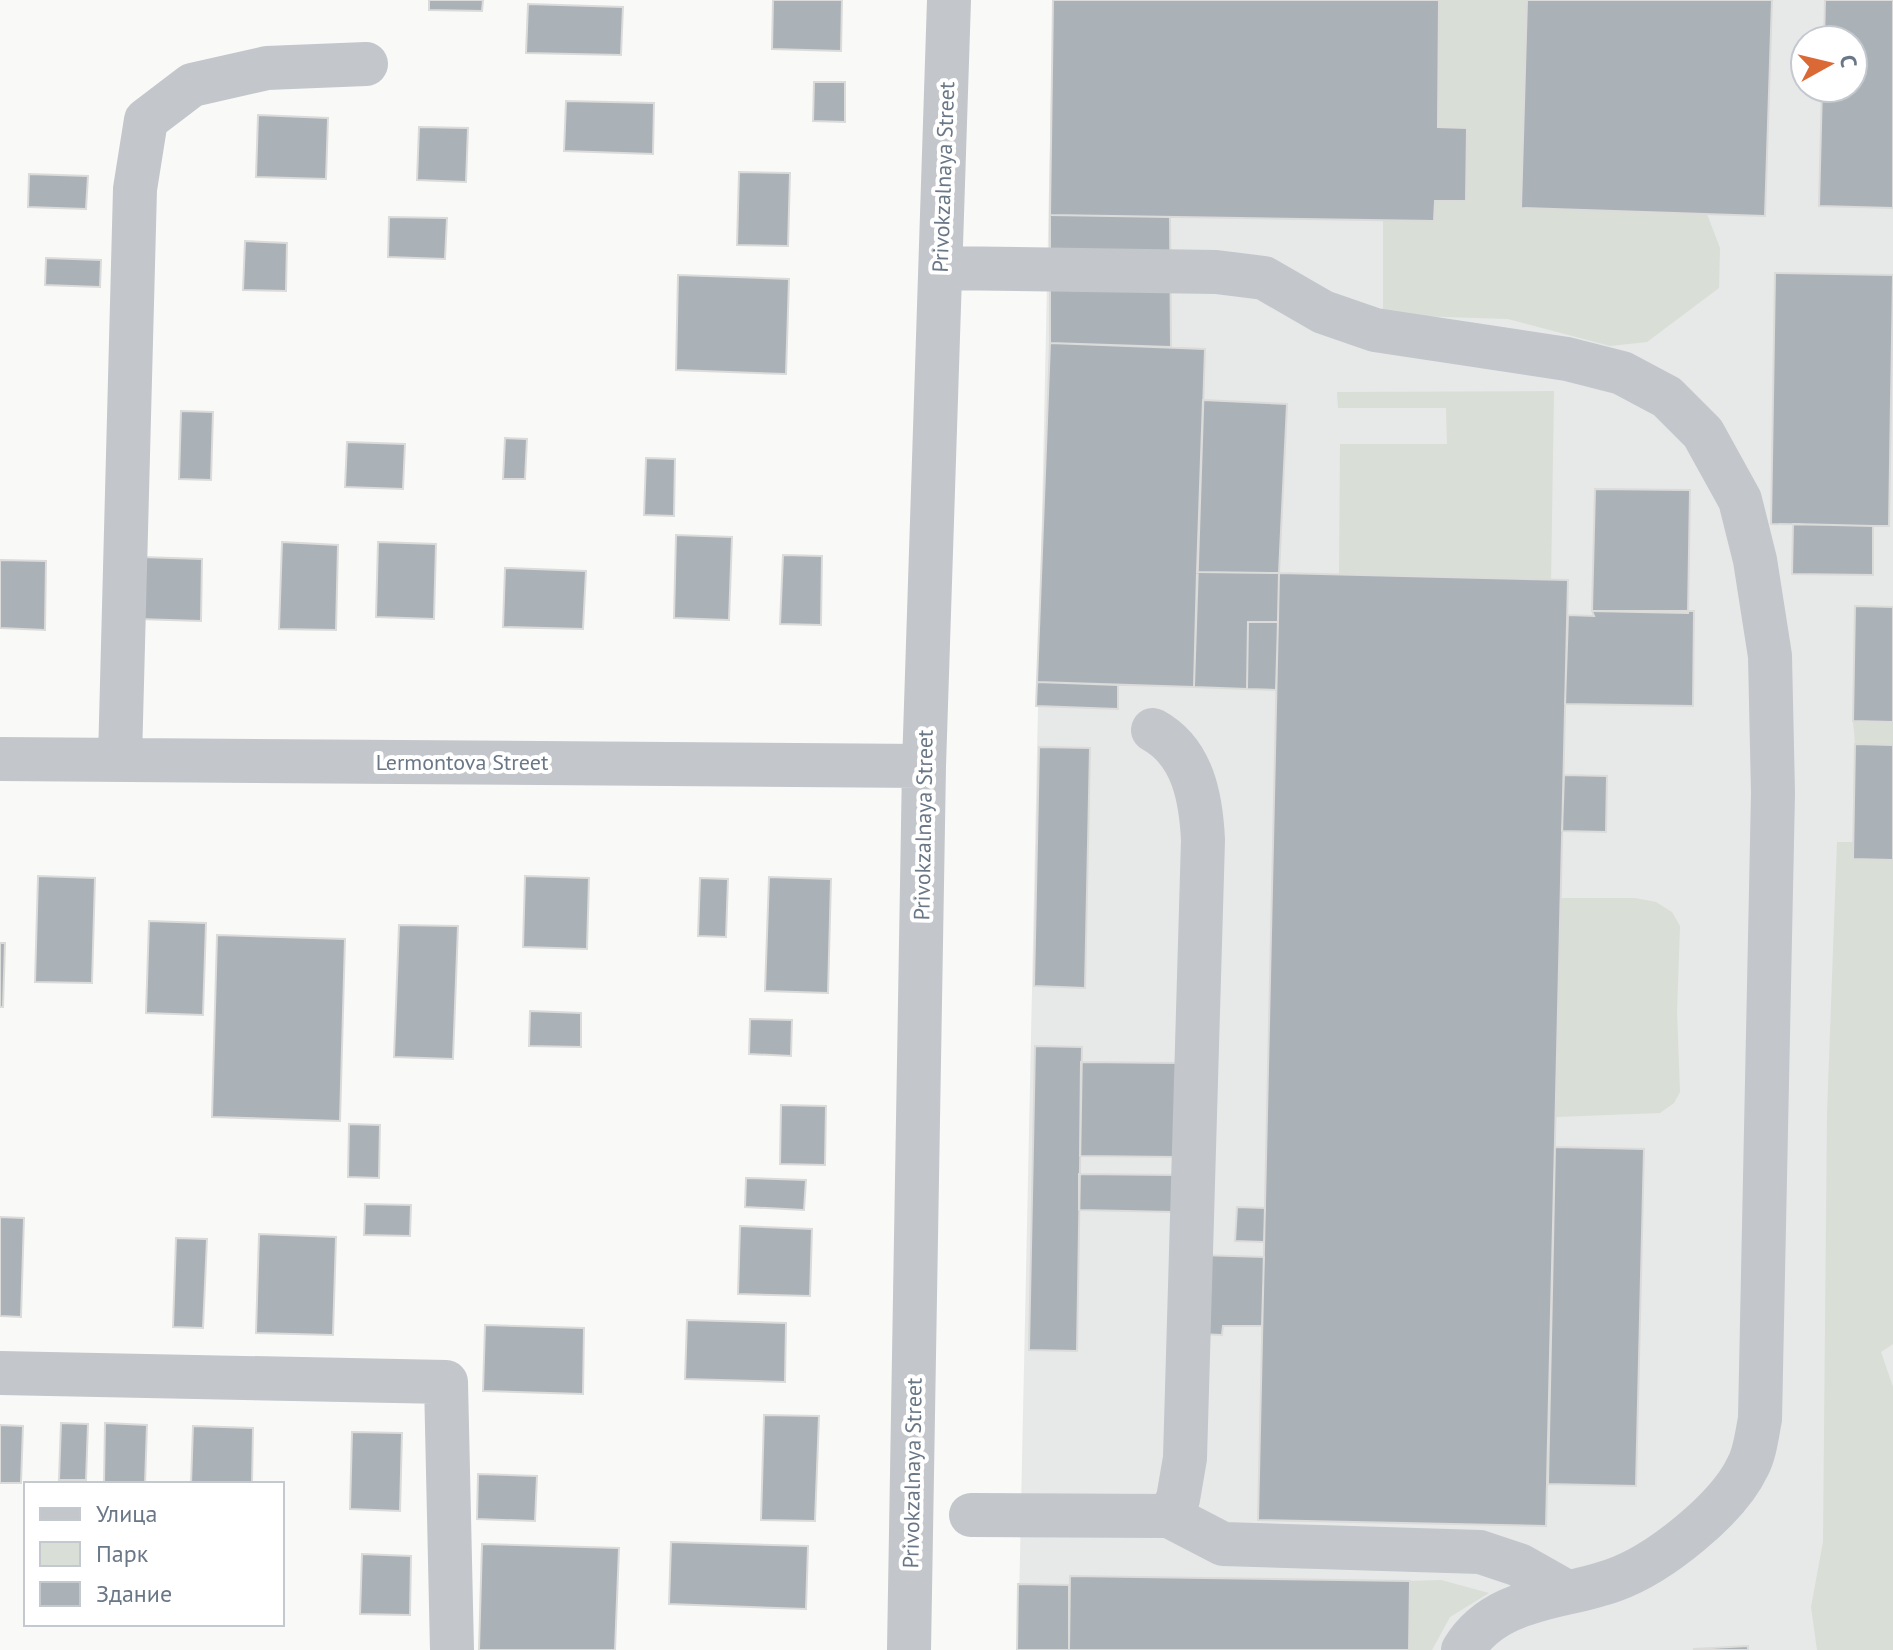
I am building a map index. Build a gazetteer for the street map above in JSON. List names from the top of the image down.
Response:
{
  "streets": {
    "street": ["Privokzalnaya Street", "Lermontova Street"]
  },
  "crossings": [
    ["Privokzalnaya Street", "Lermontova Street"]
  ],
  "legend": ["Улица", "Парк", "Здание"],
  "north": "right"
}
